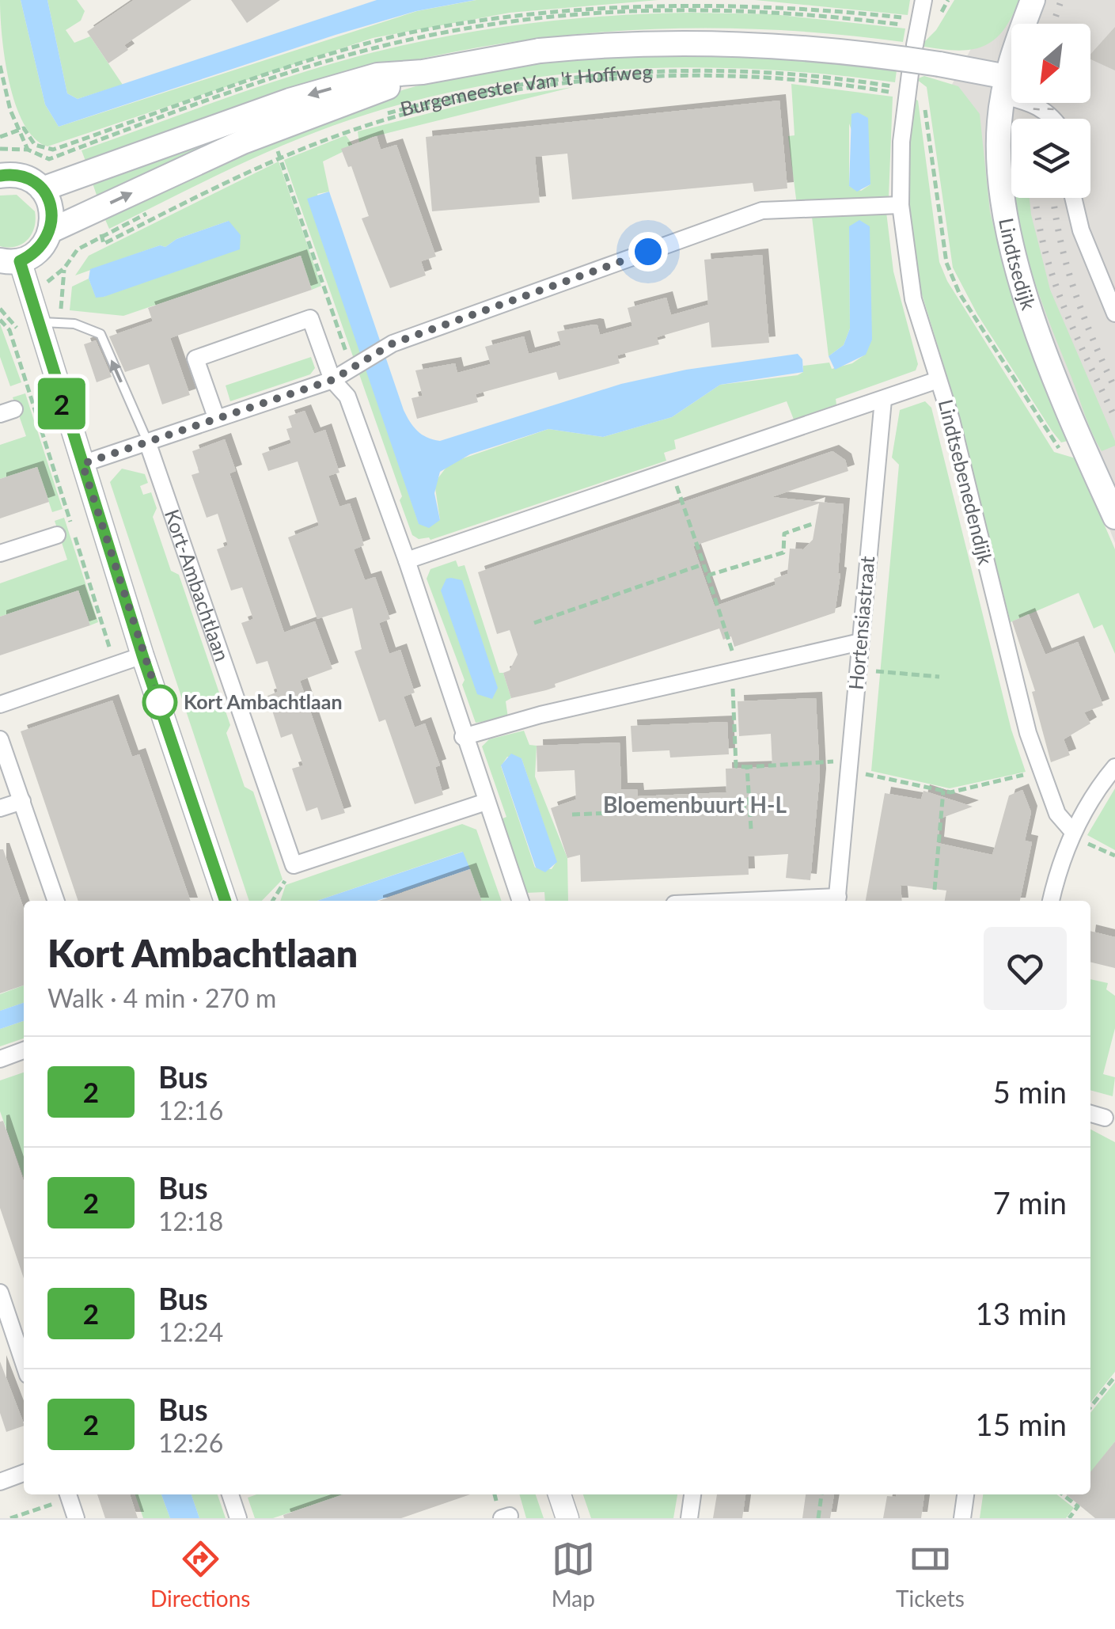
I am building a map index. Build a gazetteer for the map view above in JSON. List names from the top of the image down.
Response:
{
  "streets": {
    "main road": ["Burgemeester Van 't Hoffweg", "Lindtsedijk"],
    "street": ["Lindtsebenedendijk", "Kort-Ambachtlaan", "Hortensiastraat"]
  },
  "crossings": [
    ["Burgemeester Van 't Hoffweg", "Lindtsedijk"],
    ["Burgemeester Van 't Hoffweg", "Lindtsebenedendijk"]
  ],
  "districts": ["Bloemenbuurt H-L"],
  "places": ["Kort Ambachtlaan"],
  "lines": ["bus line 2"],
  "north": "bottom left",
  "page": {
    "on_map": "2",
    "heading": ["Kort Ambachtlaan", "Walk · 4 min · 270 m"],
    "list": [
      {
        "mark": "2",
        "name": "Bus",
        "note": "12:16",
        "value": "5 min"
      },
      {
        "mark": "2",
        "name": "Bus",
        "note": "12:18",
        "value": "7 min"
      },
      {
        "mark": "2",
        "name": "Bus",
        "note": "12:24",
        "value": "13 min"
      },
      {
        "mark": "2",
        "name": "Bus",
        "note": "12:26",
        "value": "15 min"
      }
    ],
    "tabs": ["Directions", "Map", "Tickets"]
  }
}
